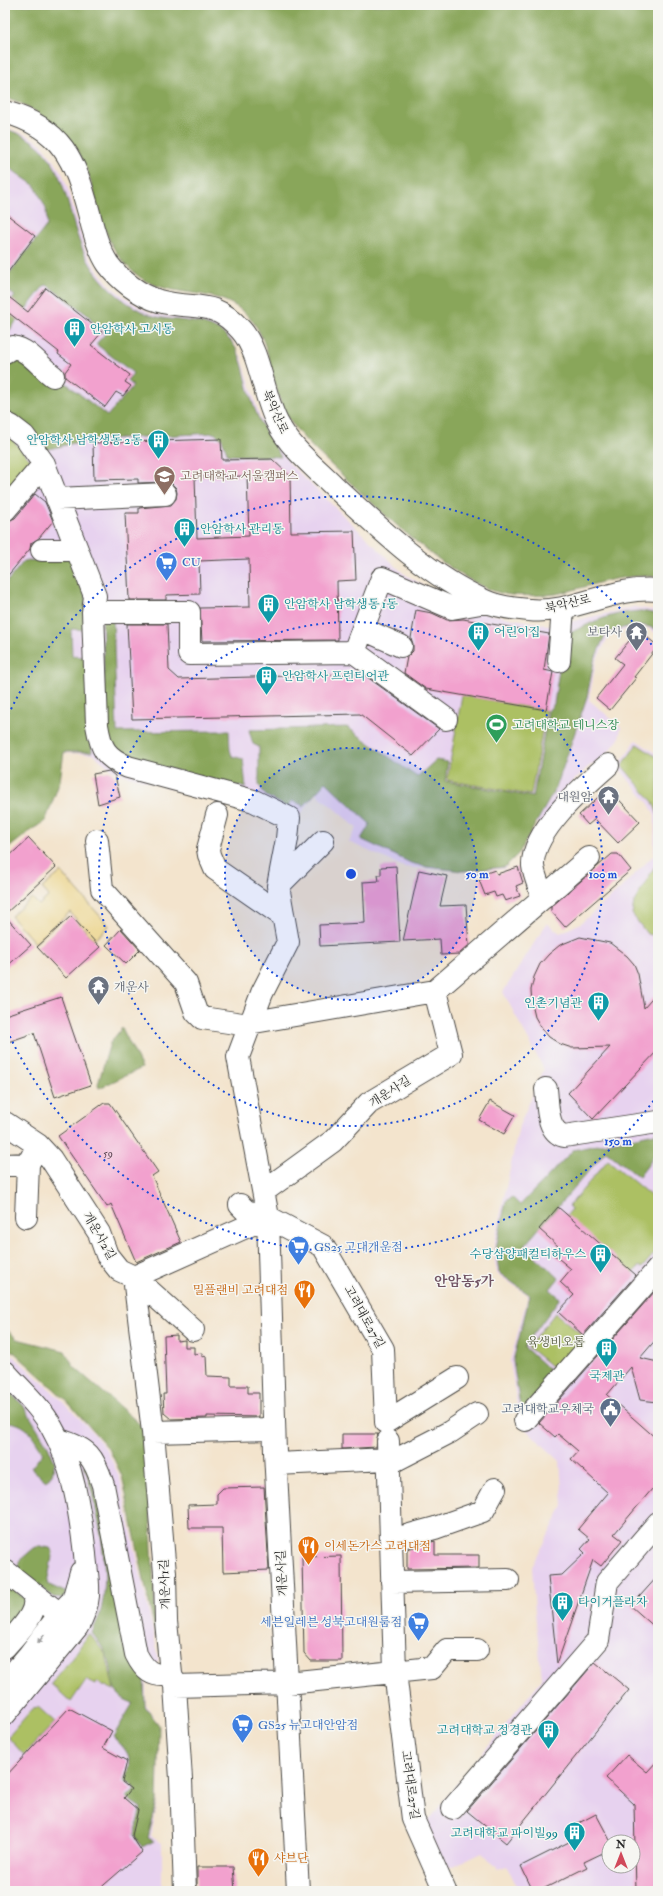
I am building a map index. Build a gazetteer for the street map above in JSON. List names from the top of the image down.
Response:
{
  "streets": {
    "street": [
      "북악산로",
      "개운사길",
      "개운사2길",
      "고려대로27길",
      "개운사1길"
    ]
  },
  "crossings": [
    ["개운사길", "고려대로27길"],
    ["개운사2길", "개운사1길"]
  ],
  "districts": ["안암동5가"],
  "parks": ["육생비오톱"],
  "places": {
    "building": [
      "안암학사 고시동",
      "안암학사 남학생동 2동",
      "안암학사 관리동",
      "안암학사 남학생동 1동",
      "어린이집",
      "안암학사 프런티어관",
      "인촌기념관",
      "수당삼양패컬티하우스",
      "국제관",
      "타이거플라자",
      "고려대학교 정경관",
      "고려대학교 파이빌99"
    ],
    "school or university": ["고려대학교 서울캠퍼스"],
    "supermarket": [
      "CU",
      "GS25 고대개운점",
      "세븐일레븐 성북고대원룸점",
      "GS25 뉴고대안암점"
    ],
    "temple": ["보타사", "대원암", "개운사"],
    "sports": ["고려대학교 테니스장"],
    "restaurant": ["밀플랜비 고려대점", "이세돈가스 고려대점", "샤브단"],
    "public building": ["고려대학교우체국"]
  },
  "house_numbers": ["59"],
  "north": "top",
  "rings": ["50 m", "100 m", "150 m"]
}
